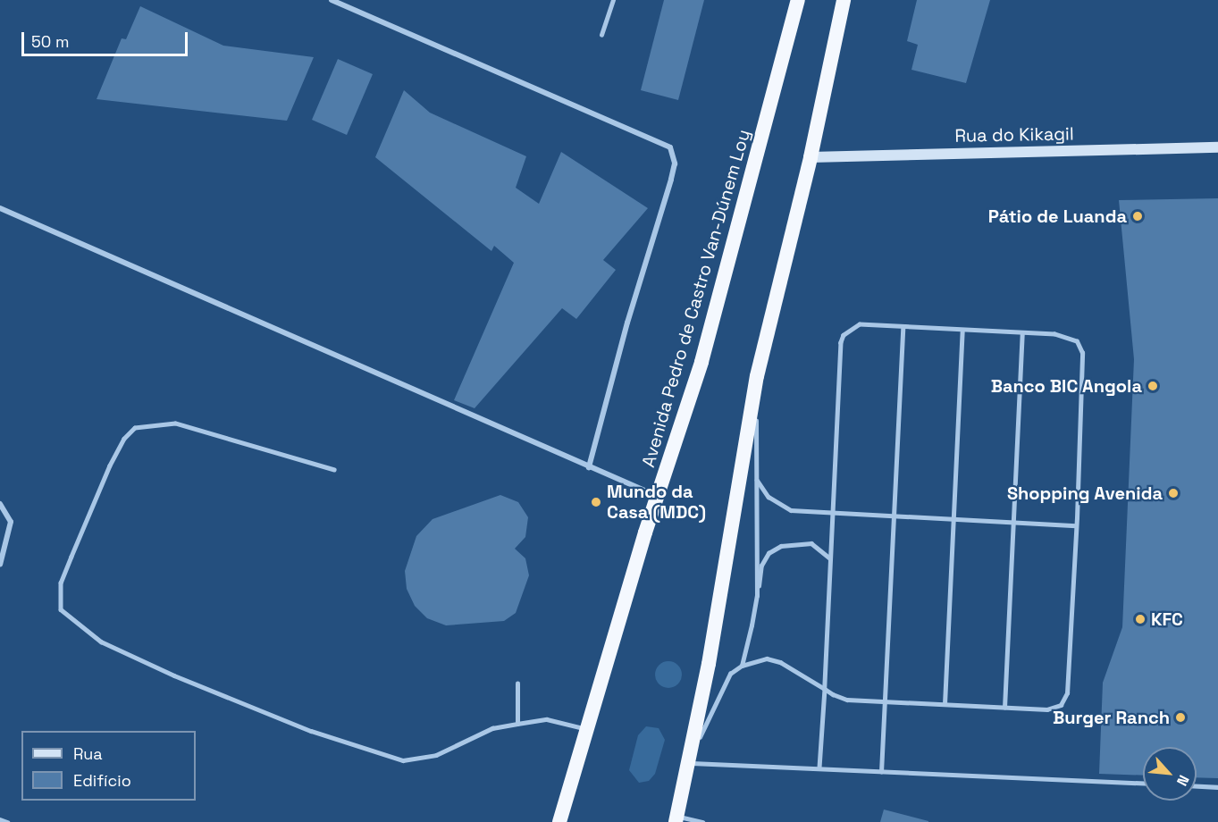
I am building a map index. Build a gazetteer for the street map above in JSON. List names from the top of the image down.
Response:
{
  "streets": {
    "highway": ["Avenida Pedro de Castro Van-Dúnem Loy"],
    "main road": ["Rua do Kikagil"]
  },
  "places": [
    "Pátio de Luanda",
    "Banco BIC Angola",
    "Shopping Avenida",
    "Mundo da Casa (MDC)",
    "KFC",
    "Burger Ranch"
  ],
  "legend": ["Rua", "Edifício"],
  "scale_bar": "50 m",
  "north": "bottom right"
}
